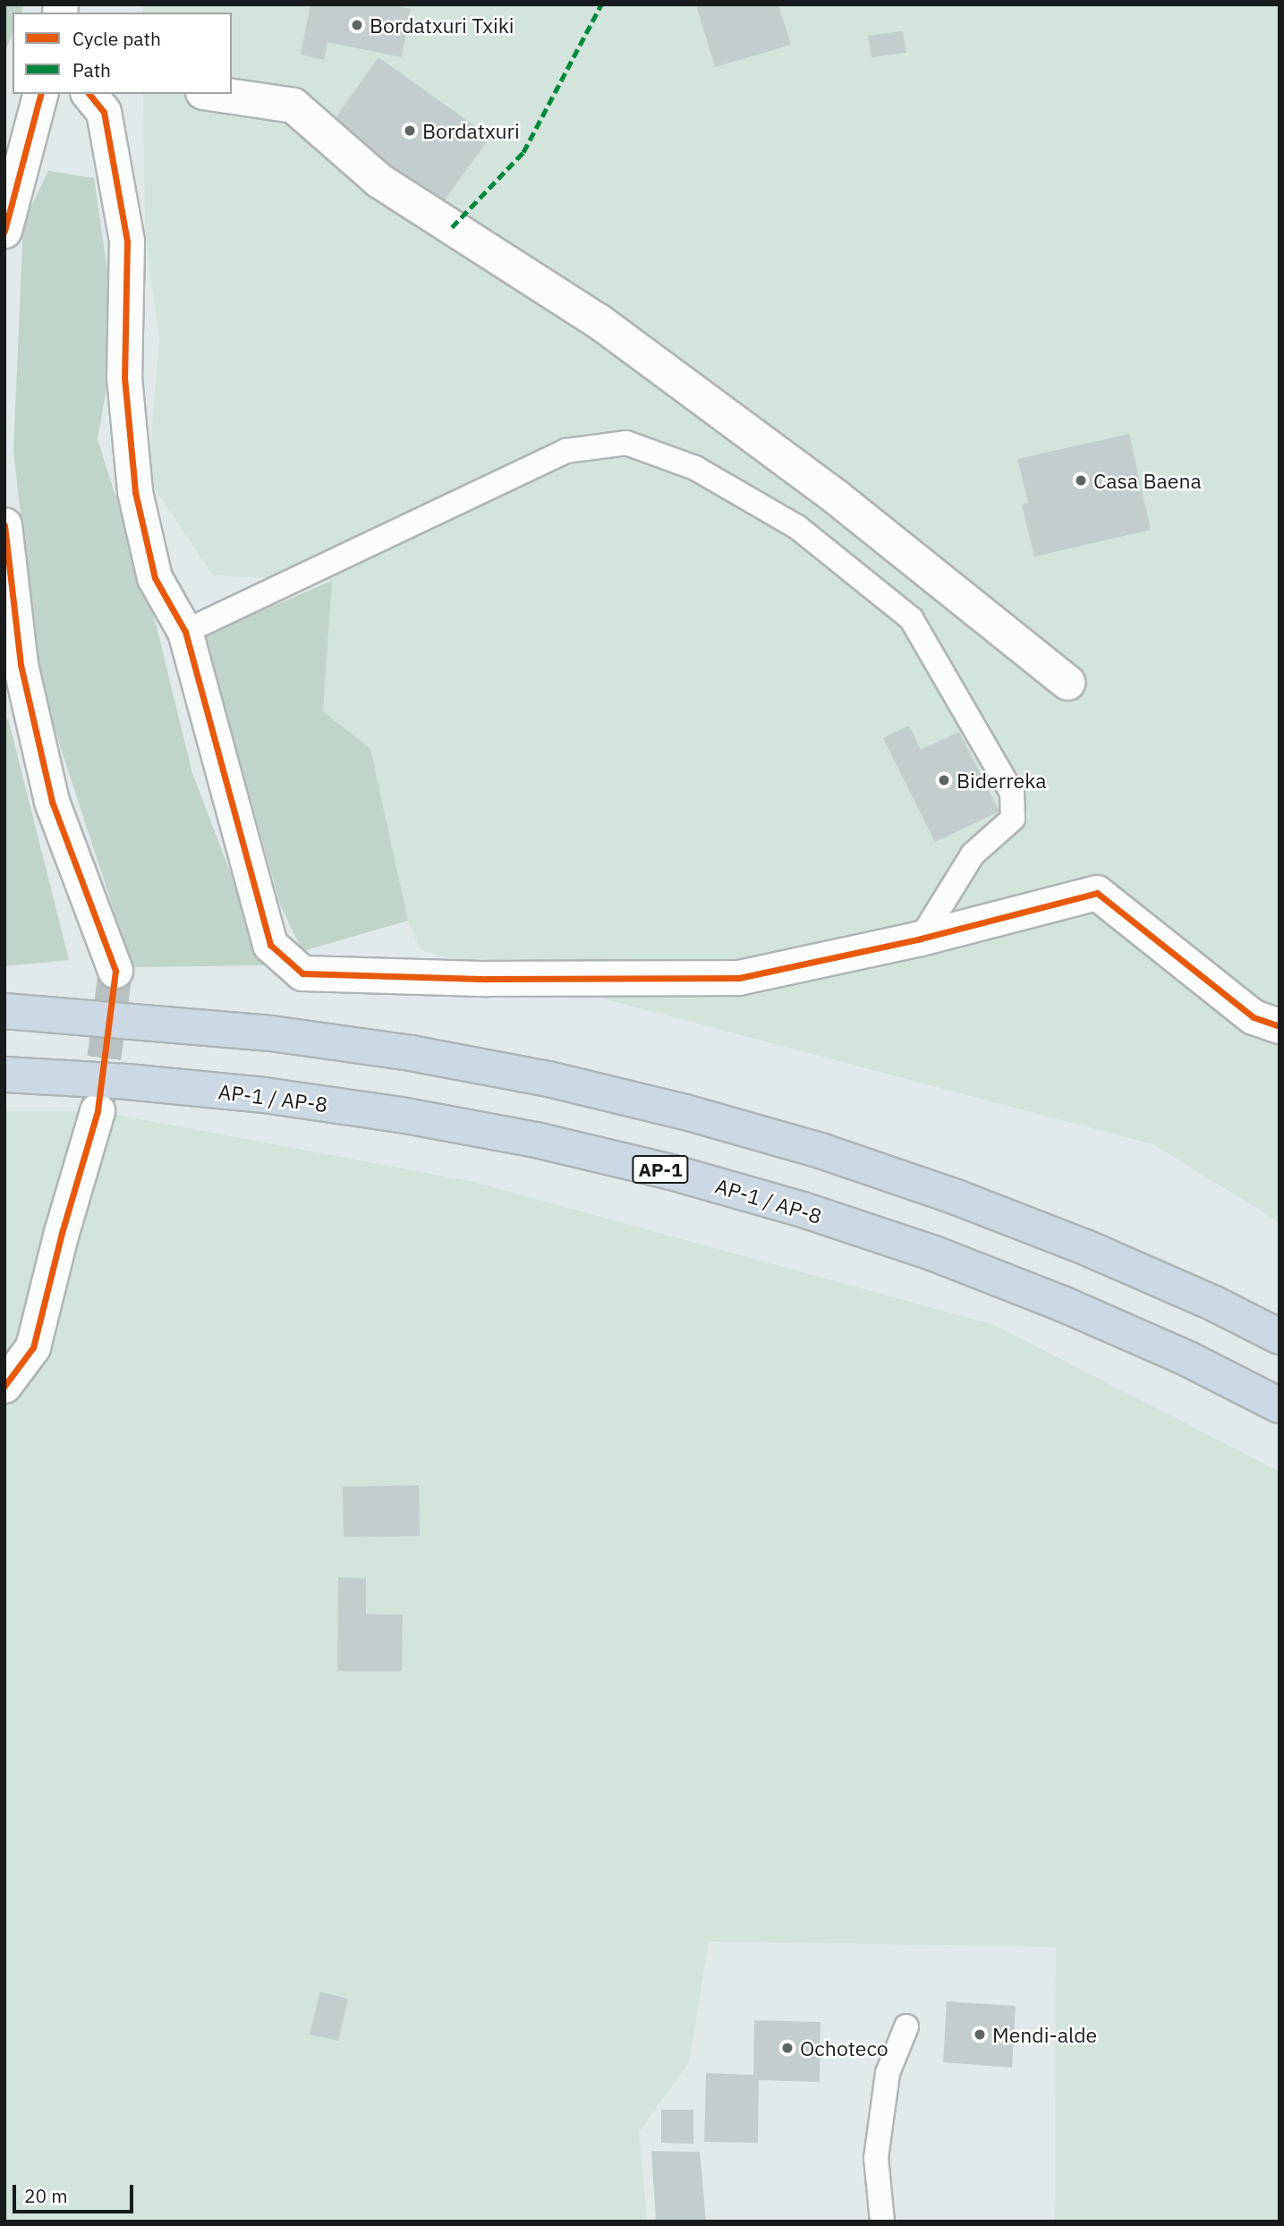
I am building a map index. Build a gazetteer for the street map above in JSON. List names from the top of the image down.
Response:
{
  "streets": {
    "highway": ["AP-1 / AP-8", "AP-1"]
  },
  "places": [
    "Bordatxuri Txiki",
    "Bordatxuri",
    "Casa Baena",
    "Biderreka",
    "Mendi-alde",
    "Ochoteco"
  ],
  "legend": ["Cycle path", "Path"],
  "scale_bar": "20 m"
}
